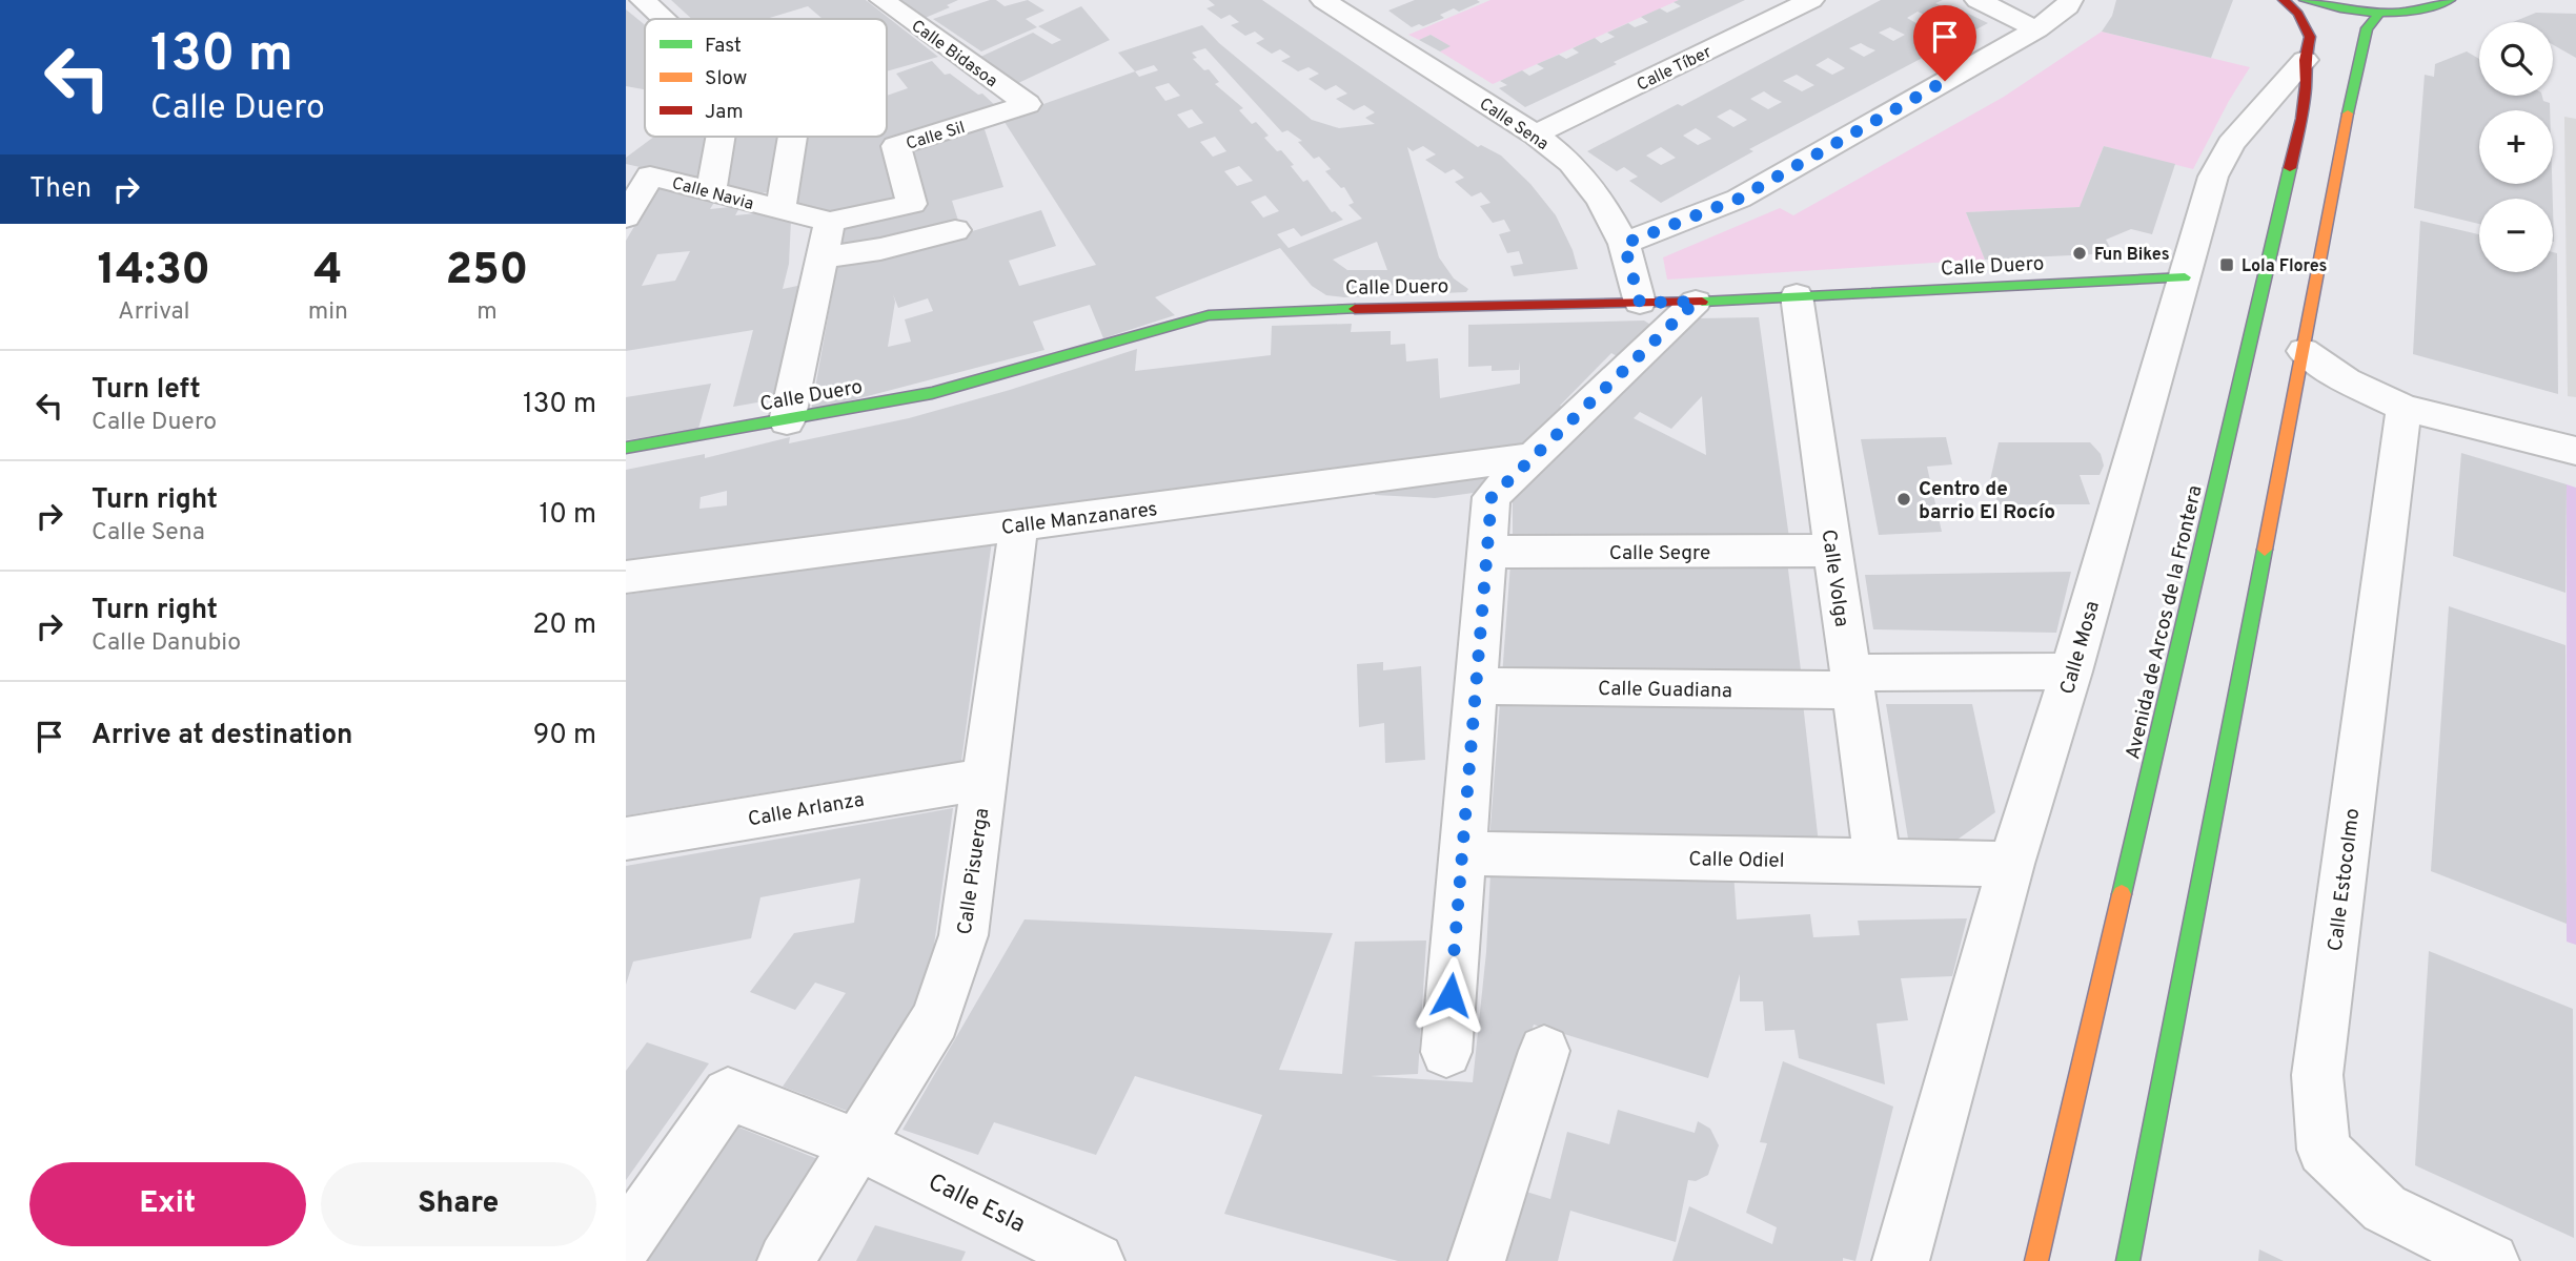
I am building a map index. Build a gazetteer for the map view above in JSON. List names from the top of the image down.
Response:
{
  "streets": {
    "main road": ["Calle Duero", "Avenida de Arcos de la Frontera"],
    "street": [
      "Calle Bidasoa",
      "Calle Tíber",
      "Calle Sena",
      "Calle Sil",
      "Calle Navia",
      "Calle Manzanares",
      "Calle Segre",
      "Calle Volga",
      "Calle Mosa",
      "Calle Guadiana",
      "Calle Arlanza",
      "Calle Odiel",
      "Calle Pisuerga",
      "Calle Estocolmo",
      "Calle Esla"
    ]
  },
  "crossings": [
    ["Calle Bidasoa", "Calle Sil"],
    ["Calle Tíber", "Calle Sena"],
    ["Calle Sena", "Calle Duero"],
    ["Calle Sil", "Calle Navia"],
    ["Calle Duero", "Calle Volga"],
    ["Calle Duero", "Calle Mosa"],
    ["Calle Manzanares", "Calle Pisuerga"],
    ["Calle Segre", "Calle Volga"],
    ["Calle Volga", "Calle Guadiana"],
    ["Calle Volga", "Calle Odiel"],
    ["Avenida de Arcos de la Frontera", "Calle Mosa"],
    ["Calle Mosa", "Calle Guadiana"],
    ["Calle Mosa", "Calle Odiel"],
    ["Calle Arlanza", "Calle Pisuerga"],
    ["Calle Pisuerga", "Calle Esla"]
  ],
  "places": {
    "other": ["Fun Bikes", "Centro de barrio El Rocío"],
    "transit": ["Lola Flores"]
  },
  "legend": ["Fast", "Slow", "Jam"],
  "page": {
    "turn": ["130 m", "Calle Duero"],
    "map_buttons": ["+", "−"],
    "then": "Then",
    "eta": [
      "14:30",
      "Arrival",
      "4",
      "min",
      "250",
      "m"
    ],
    "list": [
      {
        "name": "Turn left",
        "note": "Calle Duero",
        "value": "130 m"
      },
      {
        "name": "Turn right",
        "note": "Calle Sena",
        "value": "10 m"
      },
      {
        "name": "Turn right",
        "note": "Calle Danubio",
        "value": "20 m"
      },
      {
        "name": "Arrive at destination",
        "value": "90 m"
      }
    ],
    "buttons": ["Exit", "Share"]
  }
}
